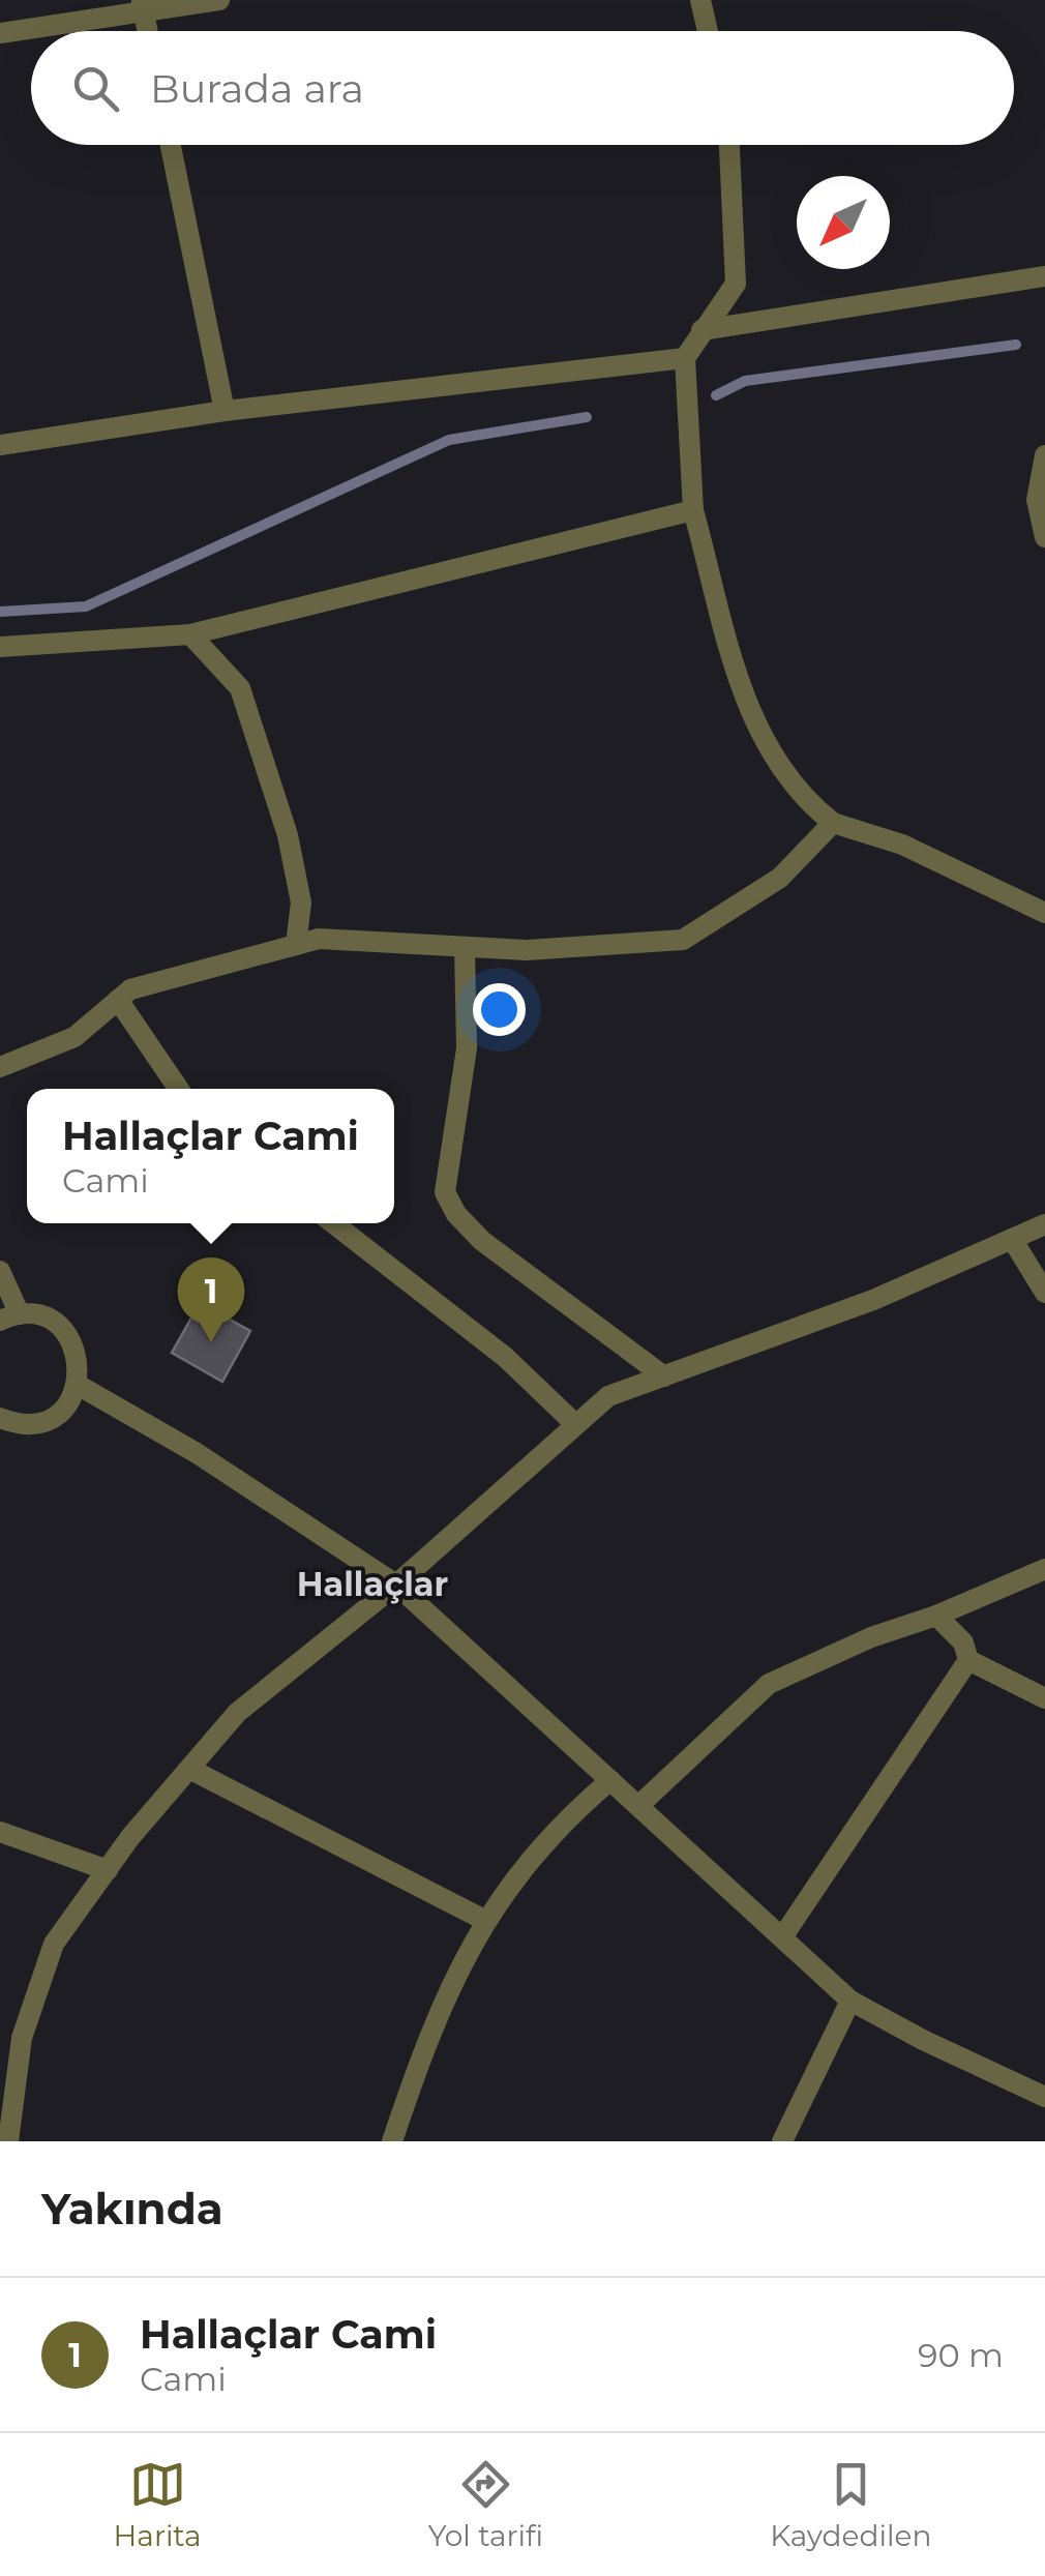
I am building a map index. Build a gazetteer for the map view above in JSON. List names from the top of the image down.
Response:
{
  "districts": ["Hallaçlar"],
  "north": "bottom left",
  "page": {
    "search": "Burada ara",
    "popup": ["Hallaçlar Cami", "Cami"],
    "pins": "1",
    "heading": "Yakında",
    "list": [
      {
        "mark": "1",
        "name": "Hallaçlar Cami",
        "note": "Cami",
        "value": "90 m"
      }
    ],
    "nav": ["Harita", "Yol tarifi", "Kaydedilen"]
  }
}
